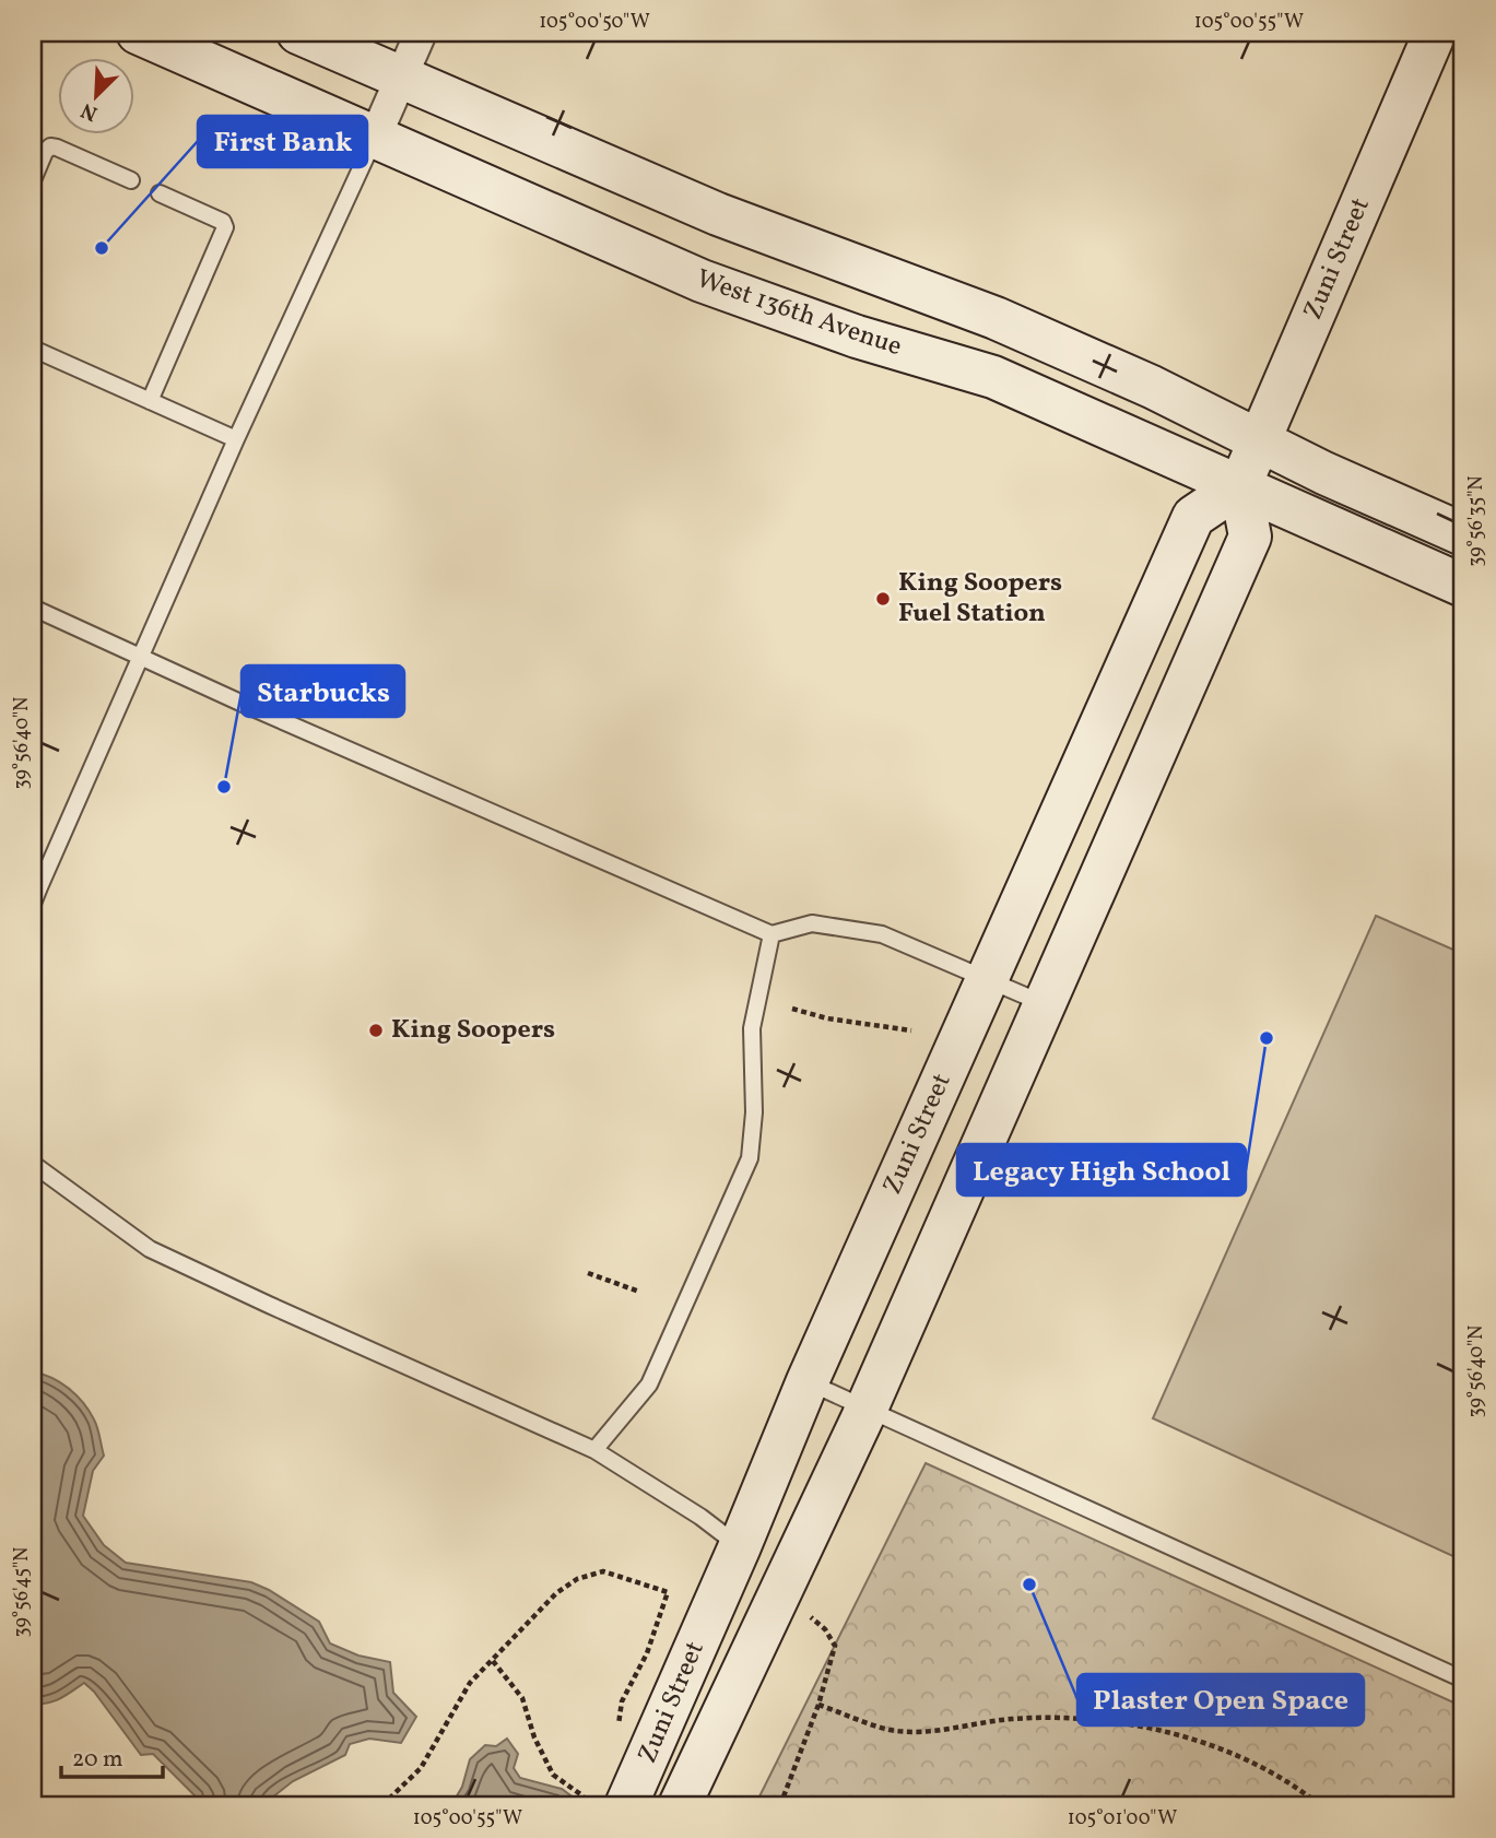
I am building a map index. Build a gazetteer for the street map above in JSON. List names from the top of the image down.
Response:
{
  "streets": {
    "main road": ["Zuni Street", "West 136th Avenue"]
  },
  "crossings": [
    ["Zuni Street", "West 136th Avenue"]
  ],
  "places": [
    "First Bank",
    "King Soopers Fuel Station",
    "Starbucks",
    "King Soopers",
    "Legacy High School",
    "Plaster Open Space"
  ],
  "scale_bar": "20 m",
  "north": "bottom left",
  "coordinates": [
    "105°00'50\"W",
    "105°00'55\"W",
    "39°56'35\"N",
    "39°56'40\"N",
    "39°56'45\"N",
    "105°01'00\"W"
  ]
}
